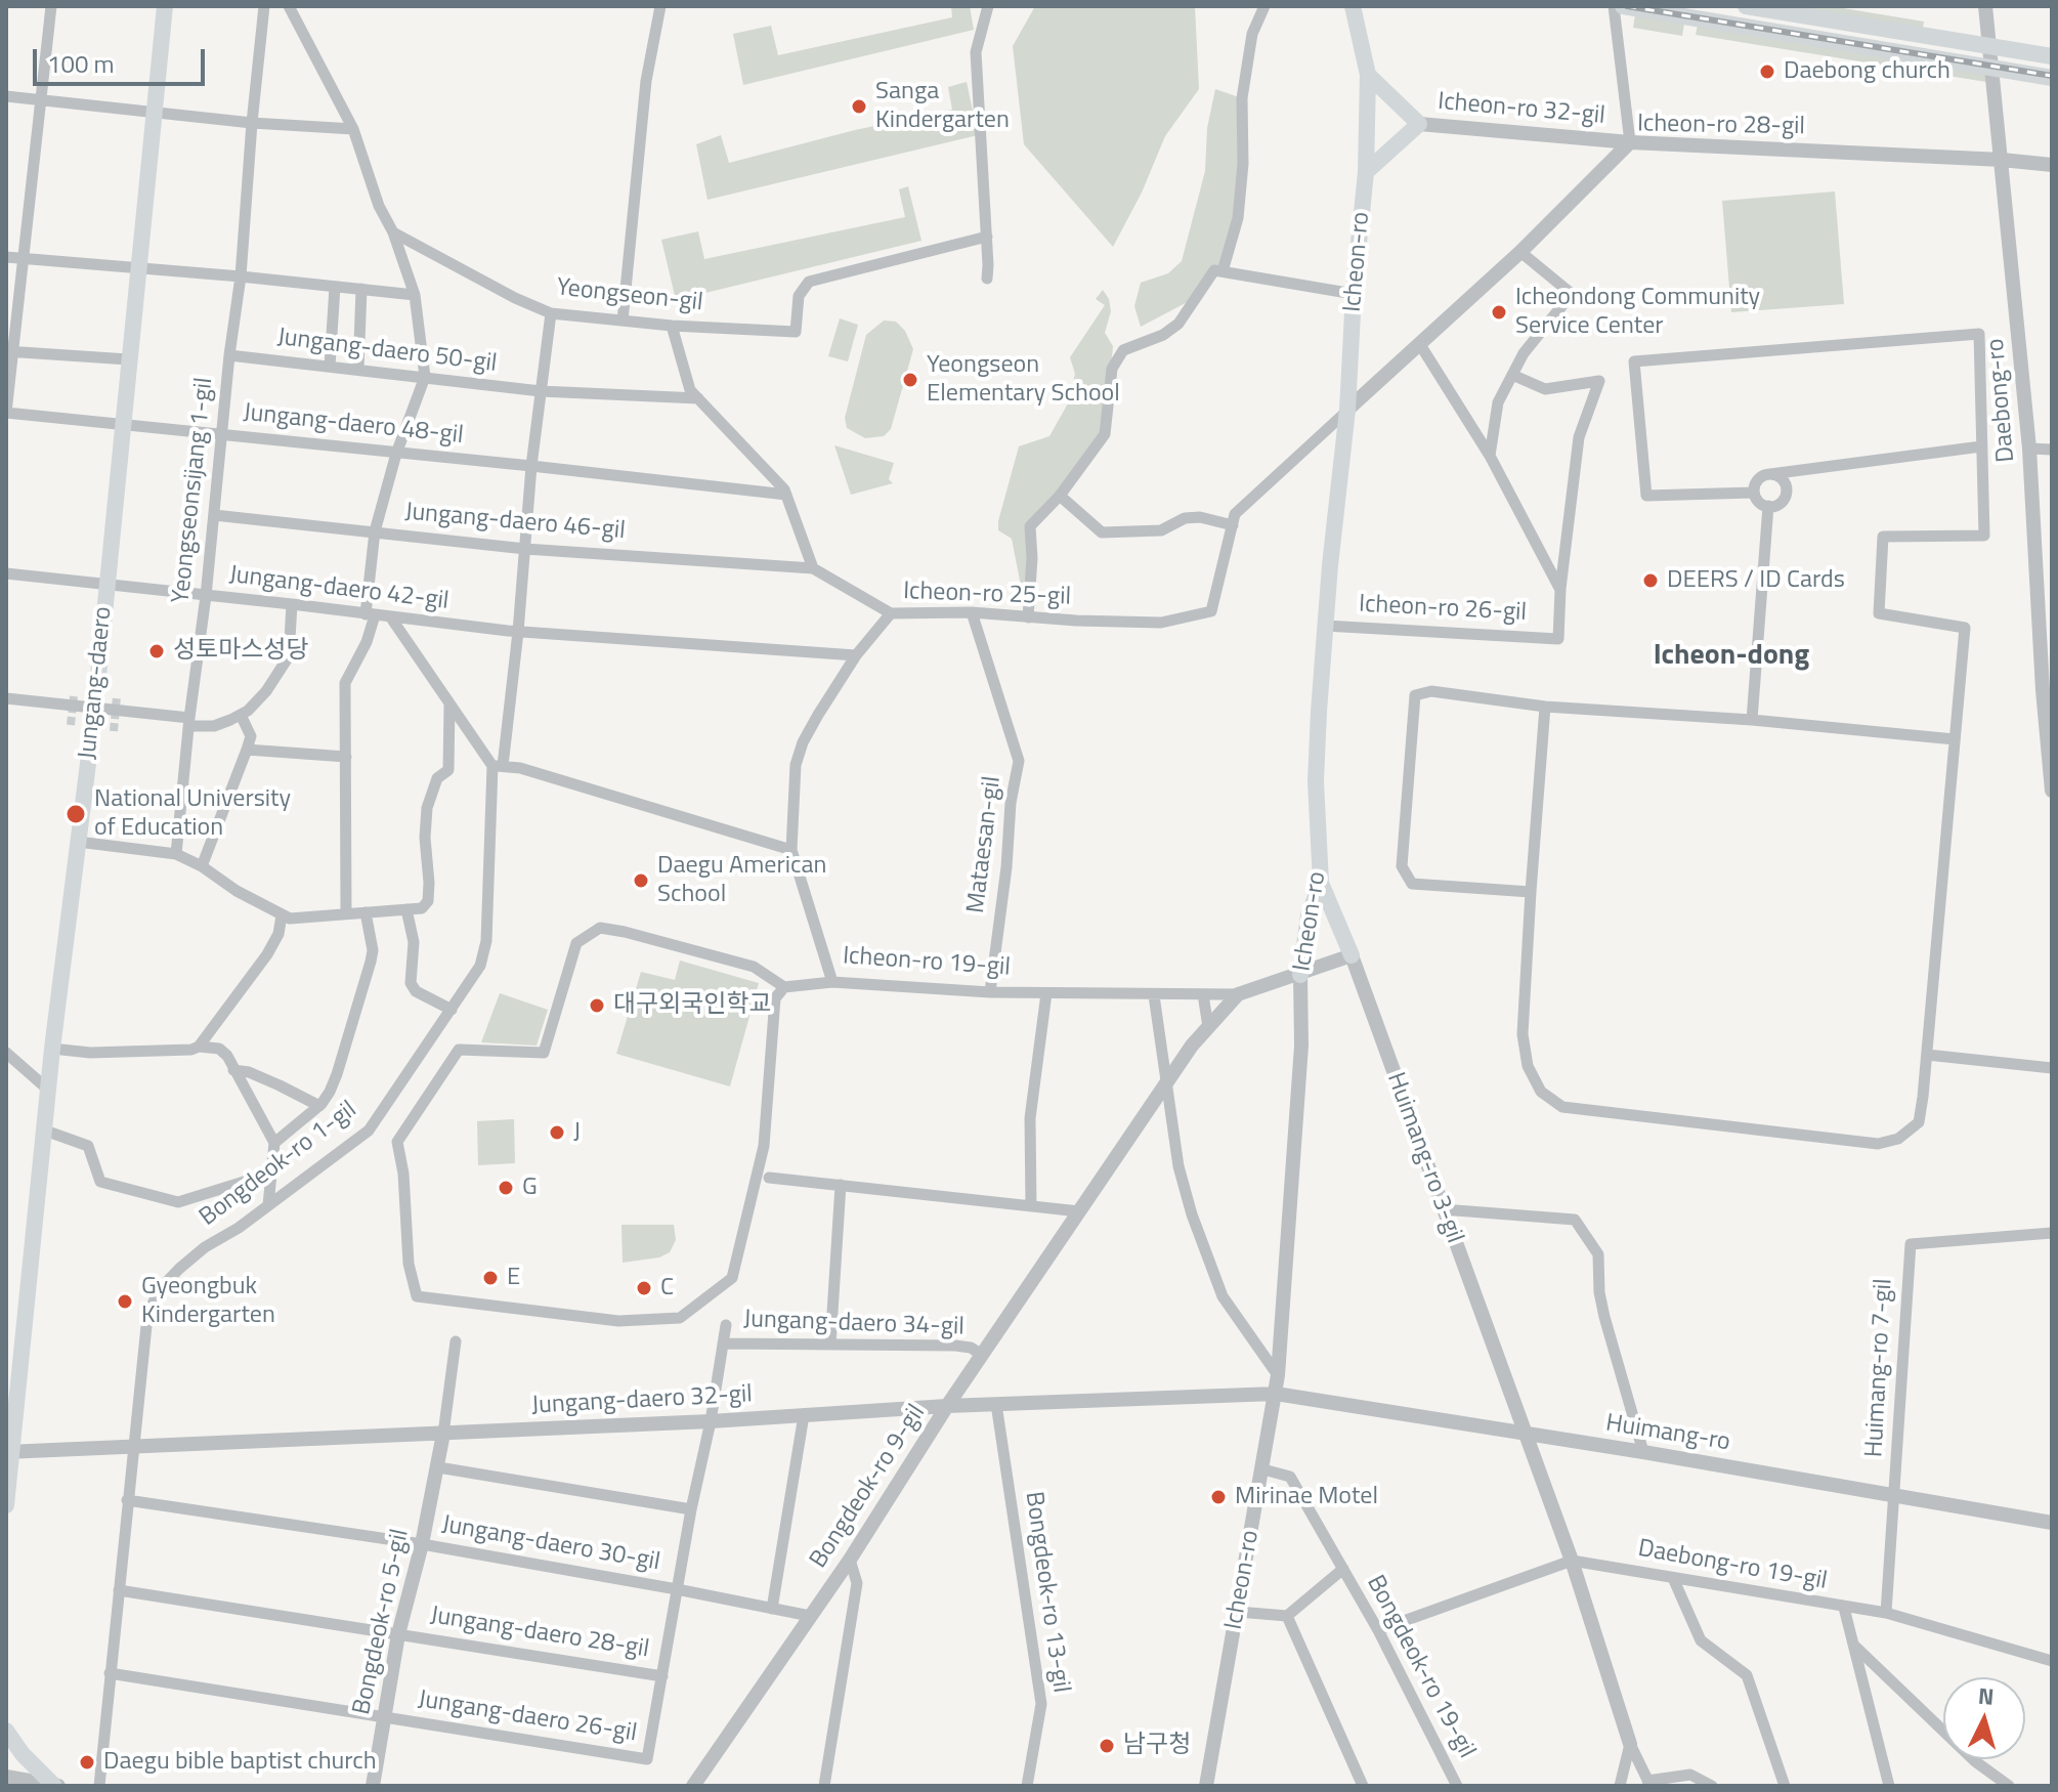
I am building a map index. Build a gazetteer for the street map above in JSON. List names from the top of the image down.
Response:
{
  "streets": {
    "main road": ["Icheon-ro", "Jungang-daero", "Huimang-ro 3-gil"],
    "street": [
      "Icheon-ro 32-gil",
      "Icheon-ro 28-gil",
      "Yeongseon-gil",
      "Jungang-daero 50-gil",
      "Daebong-ro",
      "Jungang-daero 48-gil",
      "Yeongseonsijang 1-gil",
      "Jungang-daero 46-gil",
      "Jungang-daero 42-gil",
      "Icheon-ro 25-gil",
      "Icheon-ro 26-gil",
      "Mataesan-gil",
      "Icheon-ro 19-gil",
      "Bongdeok-ro 1-gil",
      "Jungang-daero 34-gil",
      "Huimang-ro 7-gil",
      "Jungang-daero 32-gil",
      "Huimang-ro",
      "Bongdeok-ro 9-gil",
      "Jungang-daero 30-gil",
      "Daebong-ro 19-gil",
      "Bongdeok-ro 13-gil",
      "Bongdeok-ro 5-gil",
      "Jungang-daero 28-gil",
      "Bongdeok-ro 19-gil",
      "Jungang-daero 26-gil"
    ]
  },
  "crossings": [
    ["Icheon-ro 32-gil", "Icheon-ro 28-gil"],
    ["Icheon-ro 28-gil", "Icheon-ro"],
    ["Icheon-ro 28-gil", "Daebong-ro"],
    ["Icheon-ro", "Icheon-ro 26-gil"],
    ["Icheon-ro", "Huimang-ro 3-gil"],
    ["Icheon-ro", "Jungang-daero 32-gil"],
    ["Icheon-ro", "Huimang-ro"],
    ["Icheon-ro", "Bongdeok-ro 19-gil"],
    ["Jungang-daero 50-gil", "Yeongseonsijang 1-gil"],
    ["Jungang-daero 48-gil", "Yeongseonsijang 1-gil"],
    ["Jungang-daero 48-gil", "Jungang-daero"],
    ["Yeongseonsijang 1-gil", "Jungang-daero 46-gil"],
    ["Yeongseonsijang 1-gil", "Jungang-daero 42-gil"],
    ["Jungang-daero 46-gil", "Icheon-ro 25-gil"],
    ["Jungang-daero 42-gil", "Jungang-daero"],
    ["Jungang-daero 42-gil", "Icheon-ro 19-gil"],
    ["Icheon-ro 25-gil", "Mataesan-gil"],
    ["Jungang-daero", "Jungang-daero 32-gil"],
    ["Mataesan-gil", "Icheon-ro 19-gil"],
    ["Icheon-ro 19-gil", "Bongdeok-ro 9-gil"],
    ["Huimang-ro 3-gil", "Huimang-ro"],
    ["Huimang-ro 3-gil", "Daebong-ro 19-gil"],
    ["Bongdeok-ro 1-gil", "Jungang-daero 32-gil"],
    ["Bongdeok-ro 1-gil", "Jungang-daero 30-gil"],
    ["Bongdeok-ro 1-gil", "Jungang-daero 28-gil"],
    ["Bongdeok-ro 1-gil", "Jungang-daero 26-gil"],
    ["Jungang-daero 34-gil", "Bongdeok-ro 9-gil"],
    ["Huimang-ro 7-gil", "Huimang-ro"],
    ["Jungang-daero 32-gil", "Huimang-ro"],
    ["Jungang-daero 32-gil", "Bongdeok-ro 9-gil"],
    ["Jungang-daero 32-gil", "Bongdeok-ro 13-gil"],
    ["Jungang-daero 32-gil", "Bongdeok-ro 5-gil"],
    ["Bongdeok-ro 9-gil", "Jungang-daero 30-gil"],
    ["Jungang-daero 30-gil", "Bongdeok-ro 5-gil"],
    ["Bongdeok-ro 5-gil", "Jungang-daero 28-gil"],
    ["Bongdeok-ro 5-gil", "Jungang-daero 26-gil"],
    ["Jungang-daero 28-gil", "Jungang-daero 26-gil"]
  ],
  "districts": ["Icheon-dong"],
  "places": [
    "Daebong church",
    "Sanga Kindergarten",
    "Icheondong Community Service Center",
    "Yeongseon Elementary School",
    "DEERS / ID Cards",
    "성토마스성당",
    "National University of Education",
    "Daegu American School",
    "대구외국인학교",
    "J",
    "G",
    "E",
    "C",
    "Gyeongbuk Kindergarten",
    "Mirinae Motel",
    "남구청",
    "Daegu bible baptist church"
  ],
  "scale_bar": "100 m",
  "north": "top"
}
